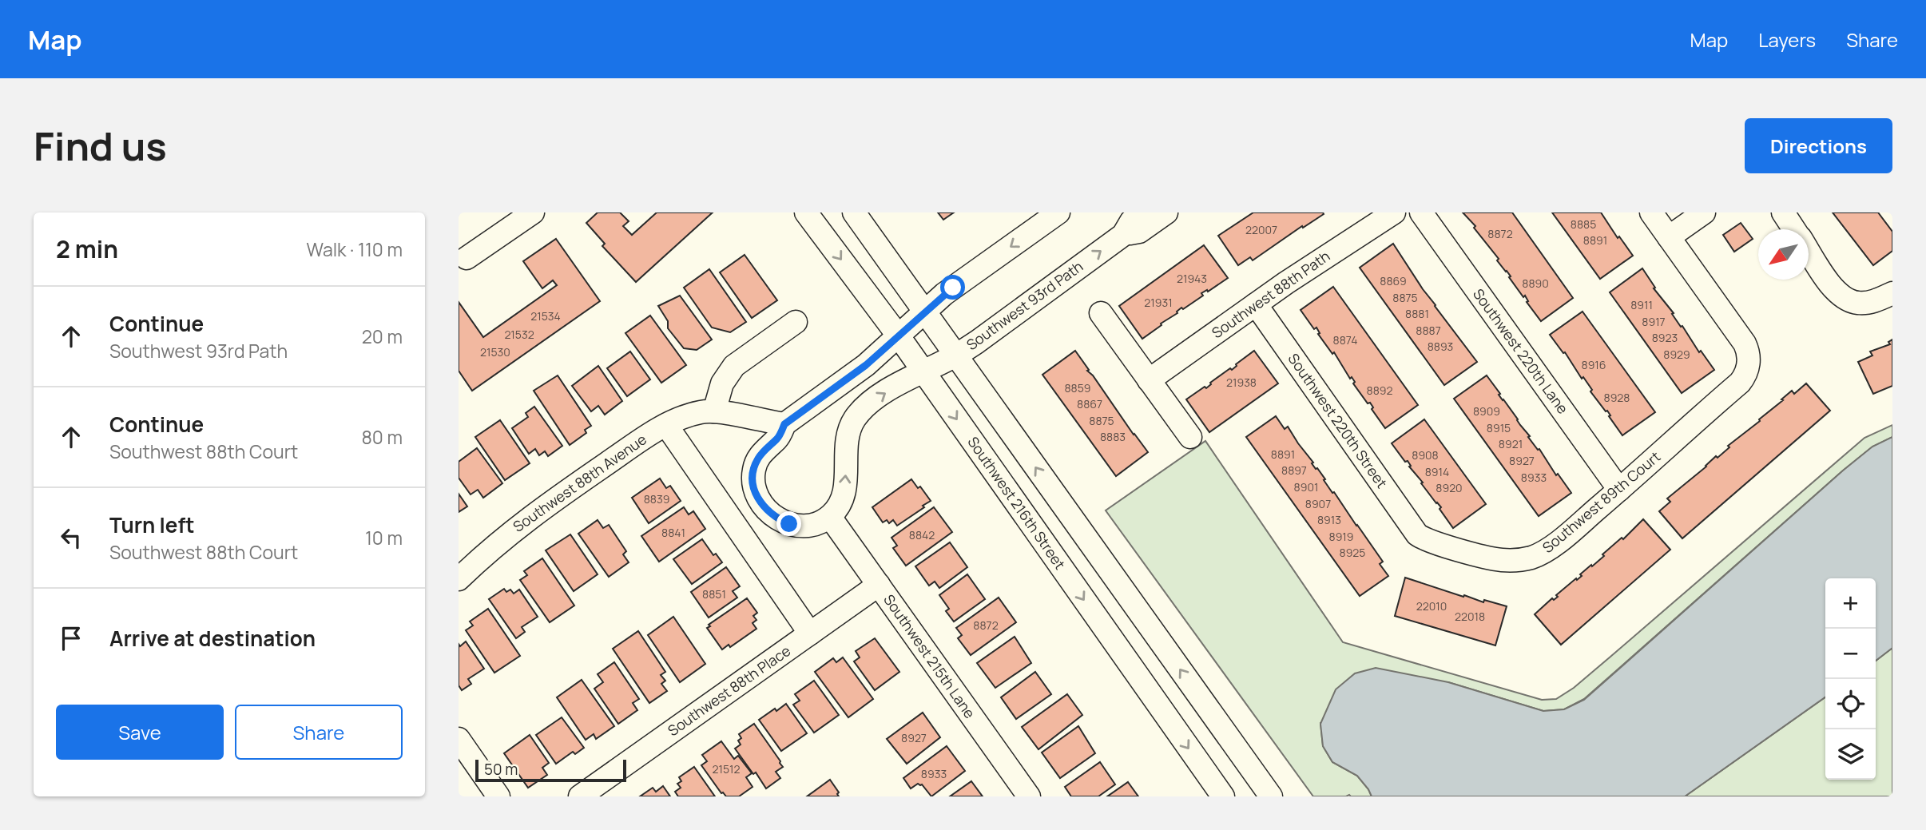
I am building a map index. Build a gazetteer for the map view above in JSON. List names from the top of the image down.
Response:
{
  "streets": {
    "street": [
      "Southwest 88th Path",
      "Southwest 93rd Path",
      "Southwest 220th Lane",
      "Southwest 220th Street",
      "Southwest 88th Avenue",
      "Southwest 89th Court",
      "Southwest 216th Street",
      "Southwest 215th Lane",
      "Southwest 88th Place"
    ]
  },
  "crossings": [
    ["Southwest 88th Path", "Southwest 220th Street"],
    ["Southwest 93rd Path", "Southwest 216th Street"],
    ["Southwest 93rd Path", "Southwest 215th Lane"],
    ["Southwest 220th Lane", "Southwest 89th Court"],
    ["Southwest 220th Street", "Southwest 89th Court"],
    ["Southwest 215th Lane", "Southwest 88th Place"]
  ],
  "house_numbers": [
    "8885",
    "22007",
    "8872",
    "8891",
    "21943",
    "8869",
    "8890",
    "8875",
    "21931",
    "8911",
    "8881",
    "21534",
    "8917",
    "8887",
    "21532",
    "8923",
    "8874",
    "8893",
    "21530",
    "8929",
    "8916",
    "21938",
    "8859",
    "8892",
    "8928",
    "8867",
    "8909",
    "8875",
    "8915",
    "8883",
    "8921",
    "8891",
    "8908",
    "8927",
    "8897",
    "8914",
    "8933",
    "8901",
    "8920",
    "8839",
    "8907",
    "8913",
    "8841",
    "8842",
    "8919",
    "8925",
    "8851",
    "22010",
    "22018",
    "8872",
    "8927",
    "21512",
    "8933"
  ],
  "scale_bar": "50 m",
  "north": "bottom left",
  "page": {
    "header": "Map",
    "nav": ["Map", "Layers", "Share"],
    "buttons": [
      "Directions",
      ["Save", "Share"]
    ],
    "title": "Find us",
    "heading": ["2 min", "Walk · 110 m"],
    "list": [
      ["Continue", "Southwest 93rd Path", "20 m"],
      ["Continue", "Southwest 88th Court", "80 m"],
      ["Turn left", "Southwest 88th Court", "10 m"],
      "Arrive at destination"
    ],
    "map_buttons": ["+", "−"],
    "scale": "50 m"
  }
}
